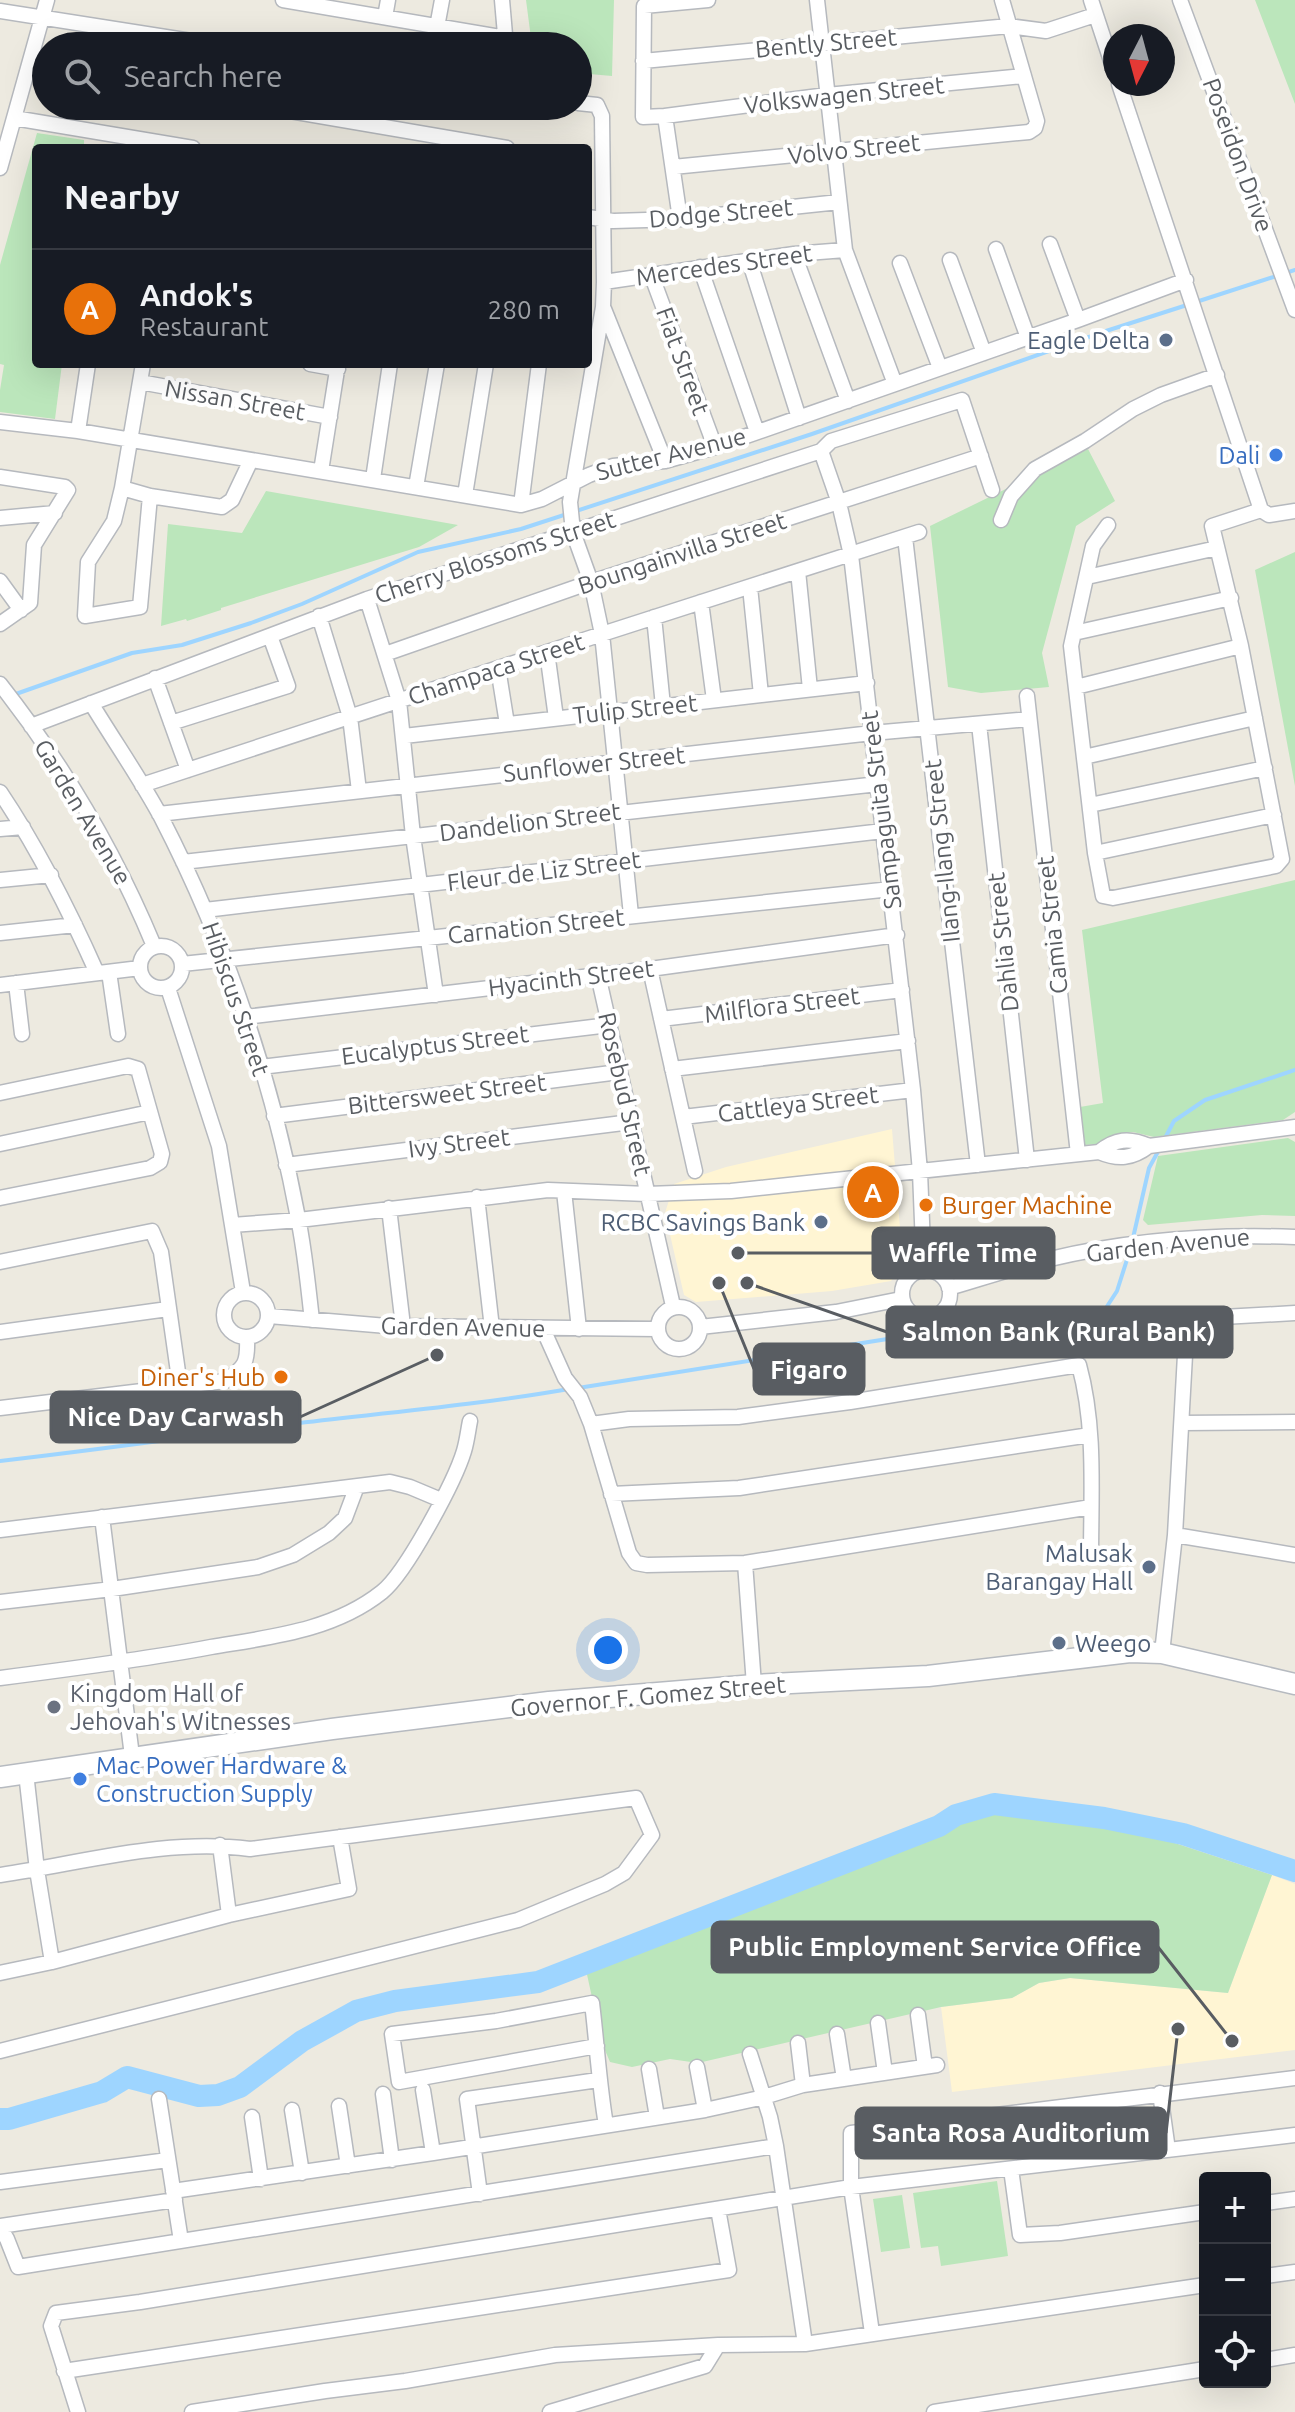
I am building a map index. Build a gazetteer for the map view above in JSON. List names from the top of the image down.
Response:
{
  "streets": {
    "street": [
      "Bently Street",
      "Volkswagen Street",
      "Volvo Street",
      "Poseidon Drive",
      "Dodge Street",
      "Mercedes Street",
      "Fiat Street",
      "Nissan Street",
      "Sutter Avenue",
      "Boungainvilla Street",
      "Cherry Blossoms Street",
      "Champaca Street",
      "Tulip Street",
      "Sunflower Street",
      "Sampaguita Street",
      "Garden Avenue",
      "Dandelion Street",
      "Ilang-Ilang Street",
      "Fleur de Liz Street",
      "Camia Street",
      "Carnation Street",
      "Dahlia Street",
      "Hyacinth Street",
      "Hibiscus Street",
      "Milflora Street",
      "Eucalyptus Street",
      "Bittersweet Street",
      "Rosebud Street",
      "Cattleya Street",
      "Ivy Street",
      "Governor F. Gomez Street"
    ]
  },
  "crossings": [
    ["Volkswagen Street", "Volvo Street"],
    ["Mercedes Street", "Fiat Street"],
    ["Fiat Street", "Sutter Avenue"],
    ["Boungainvilla Street", "Cherry Blossoms Street"],
    ["Boungainvilla Street", "Sampaguita Street"],
    ["Cherry Blossoms Street", "Sampaguita Street"],
    ["Cherry Blossoms Street", "Garden Avenue"],
    ["Cherry Blossoms Street", "Hibiscus Street"],
    ["Champaca Street", "Sampaguita Street"],
    ["Champaca Street", "Ilang-Ilang Street"],
    ["Champaca Street", "Hibiscus Street"],
    ["Tulip Street", "Sampaguita Street"],
    ["Sunflower Street", "Sampaguita Street"],
    ["Sunflower Street", "Ilang-Ilang Street"],
    ["Sunflower Street", "Camia Street"],
    ["Sunflower Street", "Dahlia Street"],
    ["Sunflower Street", "Hibiscus Street"],
    ["Sampaguita Street", "Garden Avenue"],
    ["Sampaguita Street", "Dandelion Street"],
    ["Sampaguita Street", "Fleur de Liz Street"],
    ["Sampaguita Street", "Carnation Street"],
    ["Sampaguita Street", "Hyacinth Street"],
    ["Sampaguita Street", "Milflora Street"],
    ["Sampaguita Street", "Cattleya Street"],
    ["Garden Avenue", "Carnation Street"],
    ["Garden Avenue", "Hibiscus Street"],
    ["Garden Avenue", "Rosebud Street"],
    ["Dandelion Street", "Hibiscus Street"],
    ["Fleur de Liz Street", "Hibiscus Street"],
    ["Carnation Street", "Hibiscus Street"],
    ["Hyacinth Street", "Hibiscus Street"],
    ["Hyacinth Street", "Rosebud Street"],
    ["Hibiscus Street", "Eucalyptus Street"],
    ["Hibiscus Street", "Bittersweet Street"],
    ["Hibiscus Street", "Ivy Street"],
    ["Eucalyptus Street", "Rosebud Street"],
    ["Bittersweet Street", "Rosebud Street"],
    ["Rosebud Street", "Ivy Street"]
  ],
  "places": [
    "Eagle Delta",
    "Dali",
    "Burger Machine",
    "RCBC Savings Bank",
    "Waffle Time",
    "Figaro",
    "Salmon Bank (Rural Bank)",
    "Nice Day Carwash",
    "Diner's Hub",
    "Malusak Barangay Hall",
    "Weego",
    "Kingdom Hall of Jehovah's Witnesses",
    "Mac Power Hardware & Construction Supply",
    "Santa Rosa Auditorium",
    "Public Employment Service Office"
  ],
  "north": "bottom",
  "page": {
    "search": "Search here",
    "heading": "Nearby",
    "list": [
      {
        "mark": "A",
        "name": "Andok's",
        "note": "Restaurant",
        "value": "280 m"
      }
    ],
    "pins": "A",
    "map_buttons": ["+", "−"]
  }
}
